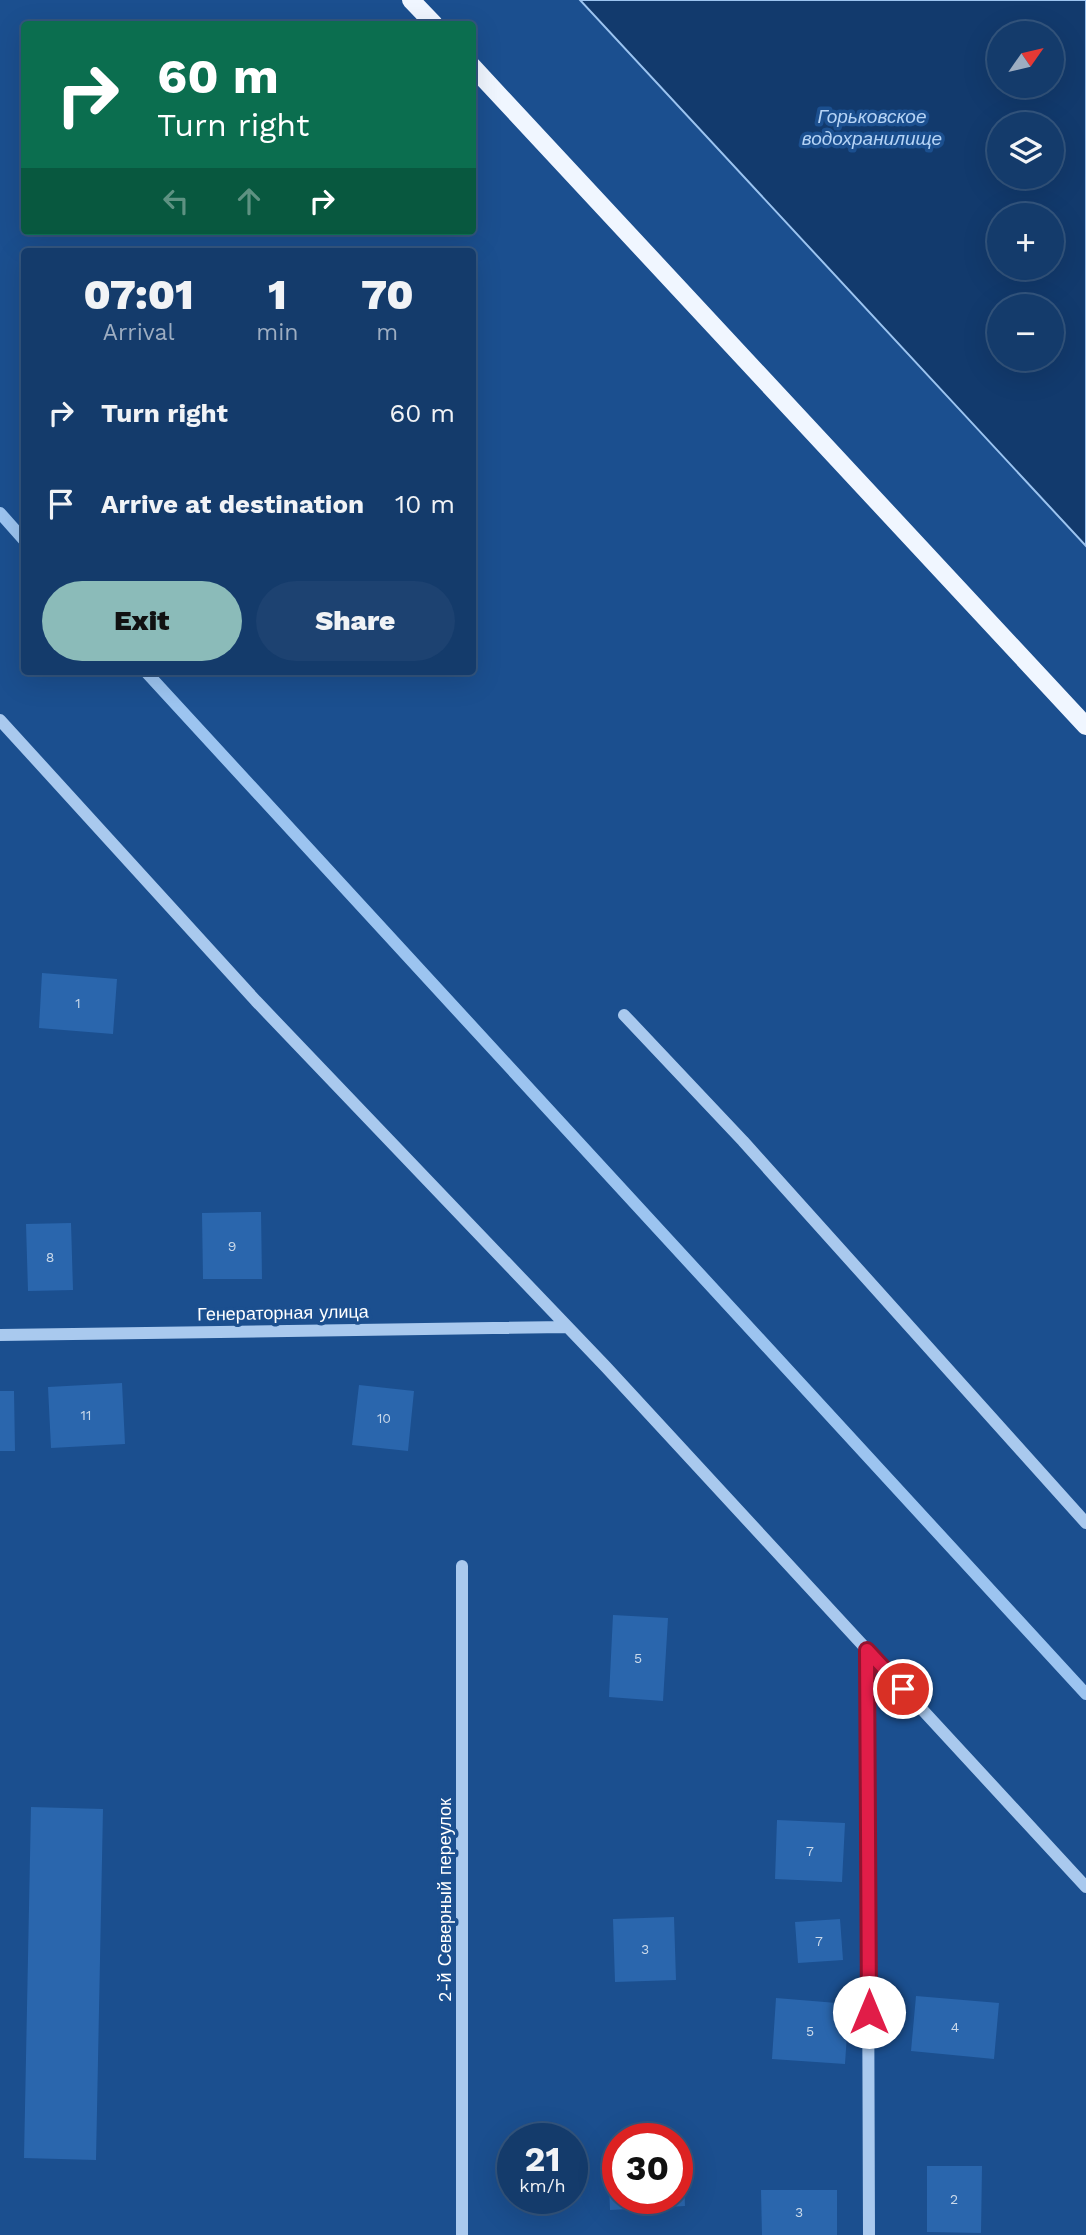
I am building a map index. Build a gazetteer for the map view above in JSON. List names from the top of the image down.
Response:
{
  "streets": {
    "street": ["Генераторная улица", "2-й Северный переулок"]
  },
  "water": ["Горьковское водохранилище"],
  "house_numbers": [
    "1",
    "9",
    "8",
    "11",
    "10",
    "5",
    "7",
    "7",
    "3",
    "4",
    "5",
    "2",
    "3"
  ],
  "north": "top right",
  "page": {
    "map_buttons": ["+", "−"],
    "turn": ["60 m", "Turn right"],
    "eta": [
      "07:01",
      "Arrival",
      "1",
      "min",
      "70",
      "m"
    ],
    "list": [
      {
        "name": "Turn right",
        "value": "60 m"
      },
      {
        "name": "Arrive at destination",
        "value": "10 m"
      }
    ],
    "buttons": ["Exit", "Share"],
    "speed": "21 km/h",
    "limit": "30"
  }
}
